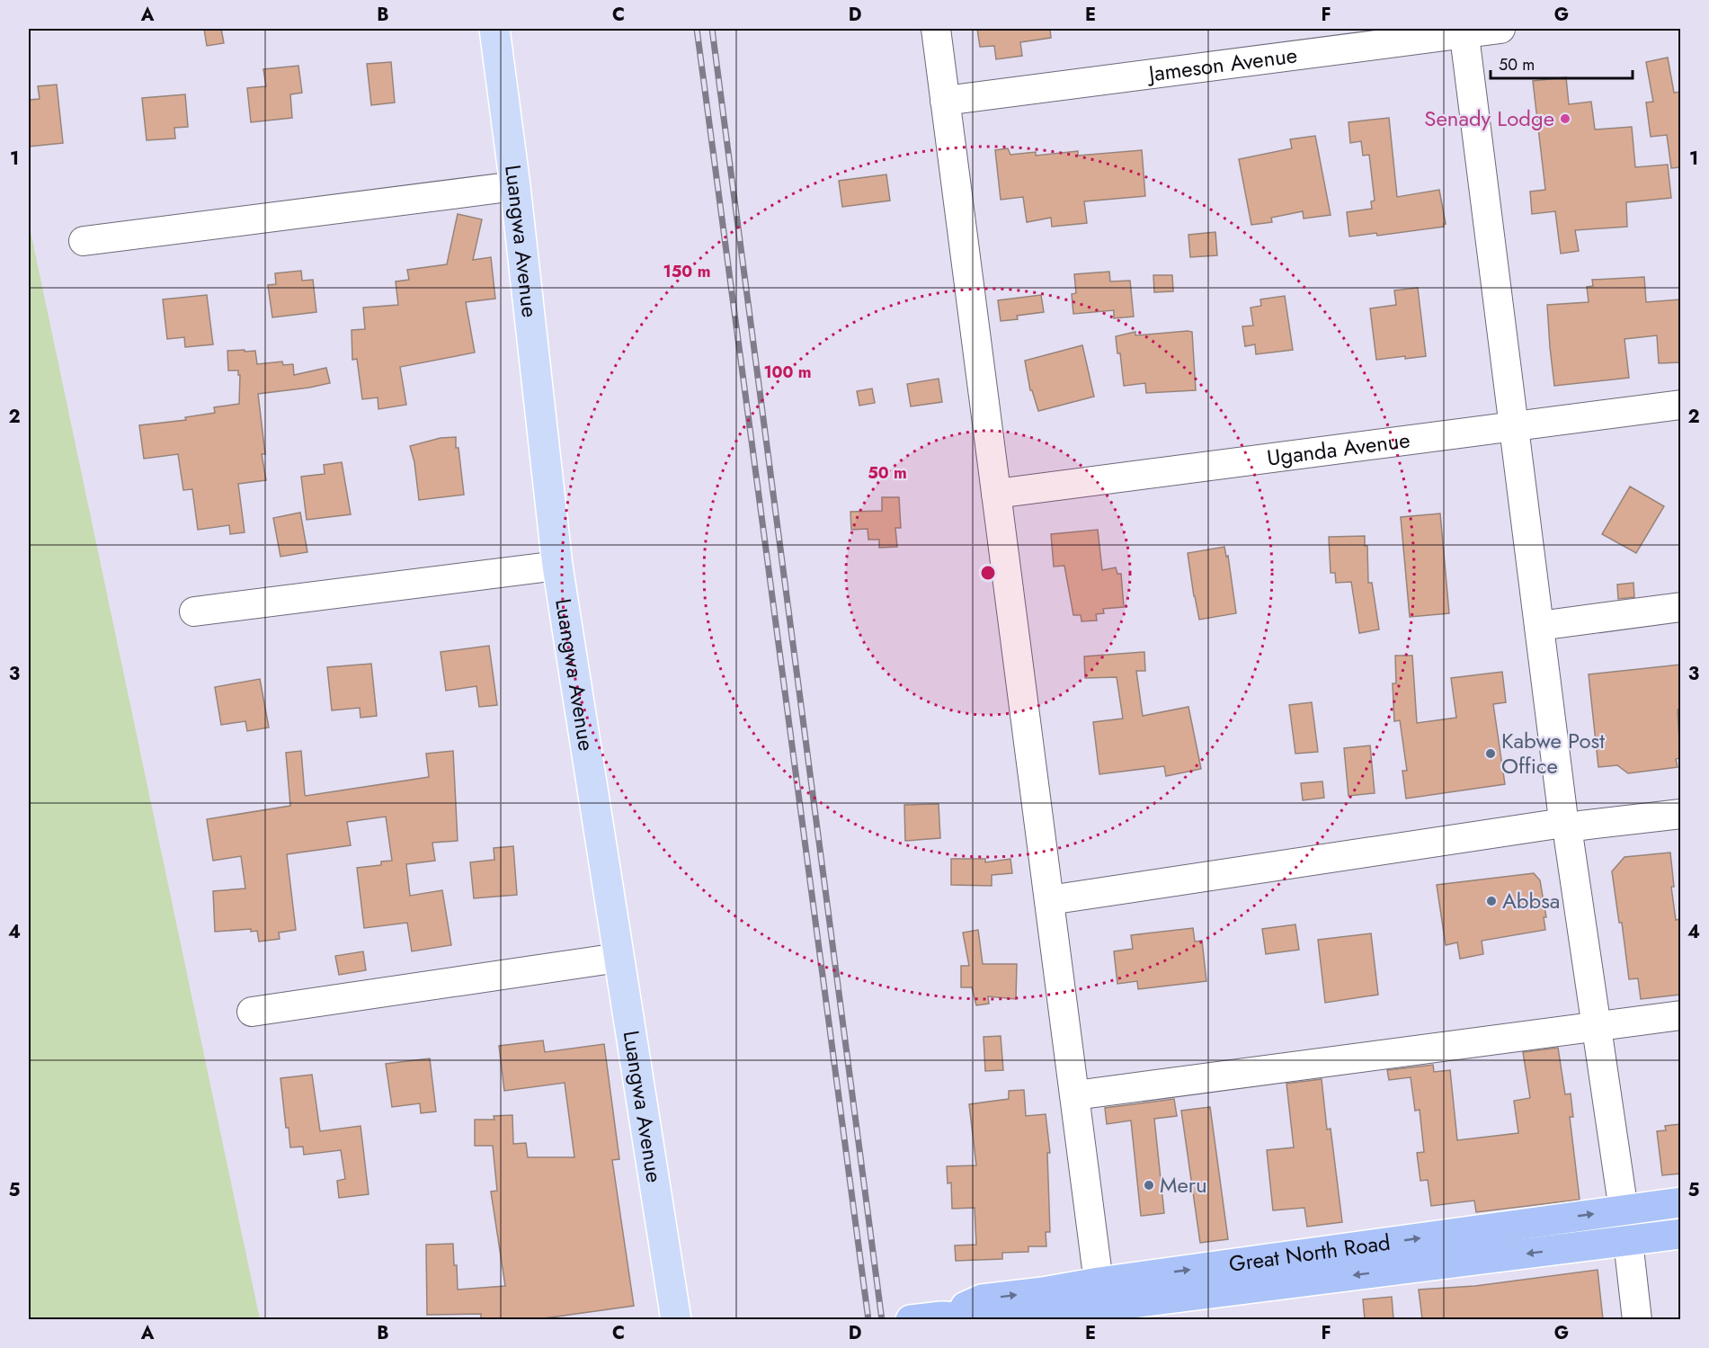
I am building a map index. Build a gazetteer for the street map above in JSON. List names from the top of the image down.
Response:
{
  "streets": {
    "highway": ["Great North Road"],
    "main road": ["Luangwa Avenue"],
    "street": ["Jameson Avenue", "Uganda Avenue"]
  },
  "places": [
    "Senady Lodge",
    "Kabwe Post Office",
    "Abbsa",
    "Meru"
  ],
  "scale_bar": "50 m",
  "grid": {
    "columns": [
      "A",
      "B",
      "C",
      "D",
      "E",
      "F",
      "G"
    ],
    "rows": [
      "1",
      "2",
      "3",
      "4",
      "5"
    ]
  },
  "rings": ["150 m", "100 m", "50 m"]
}
